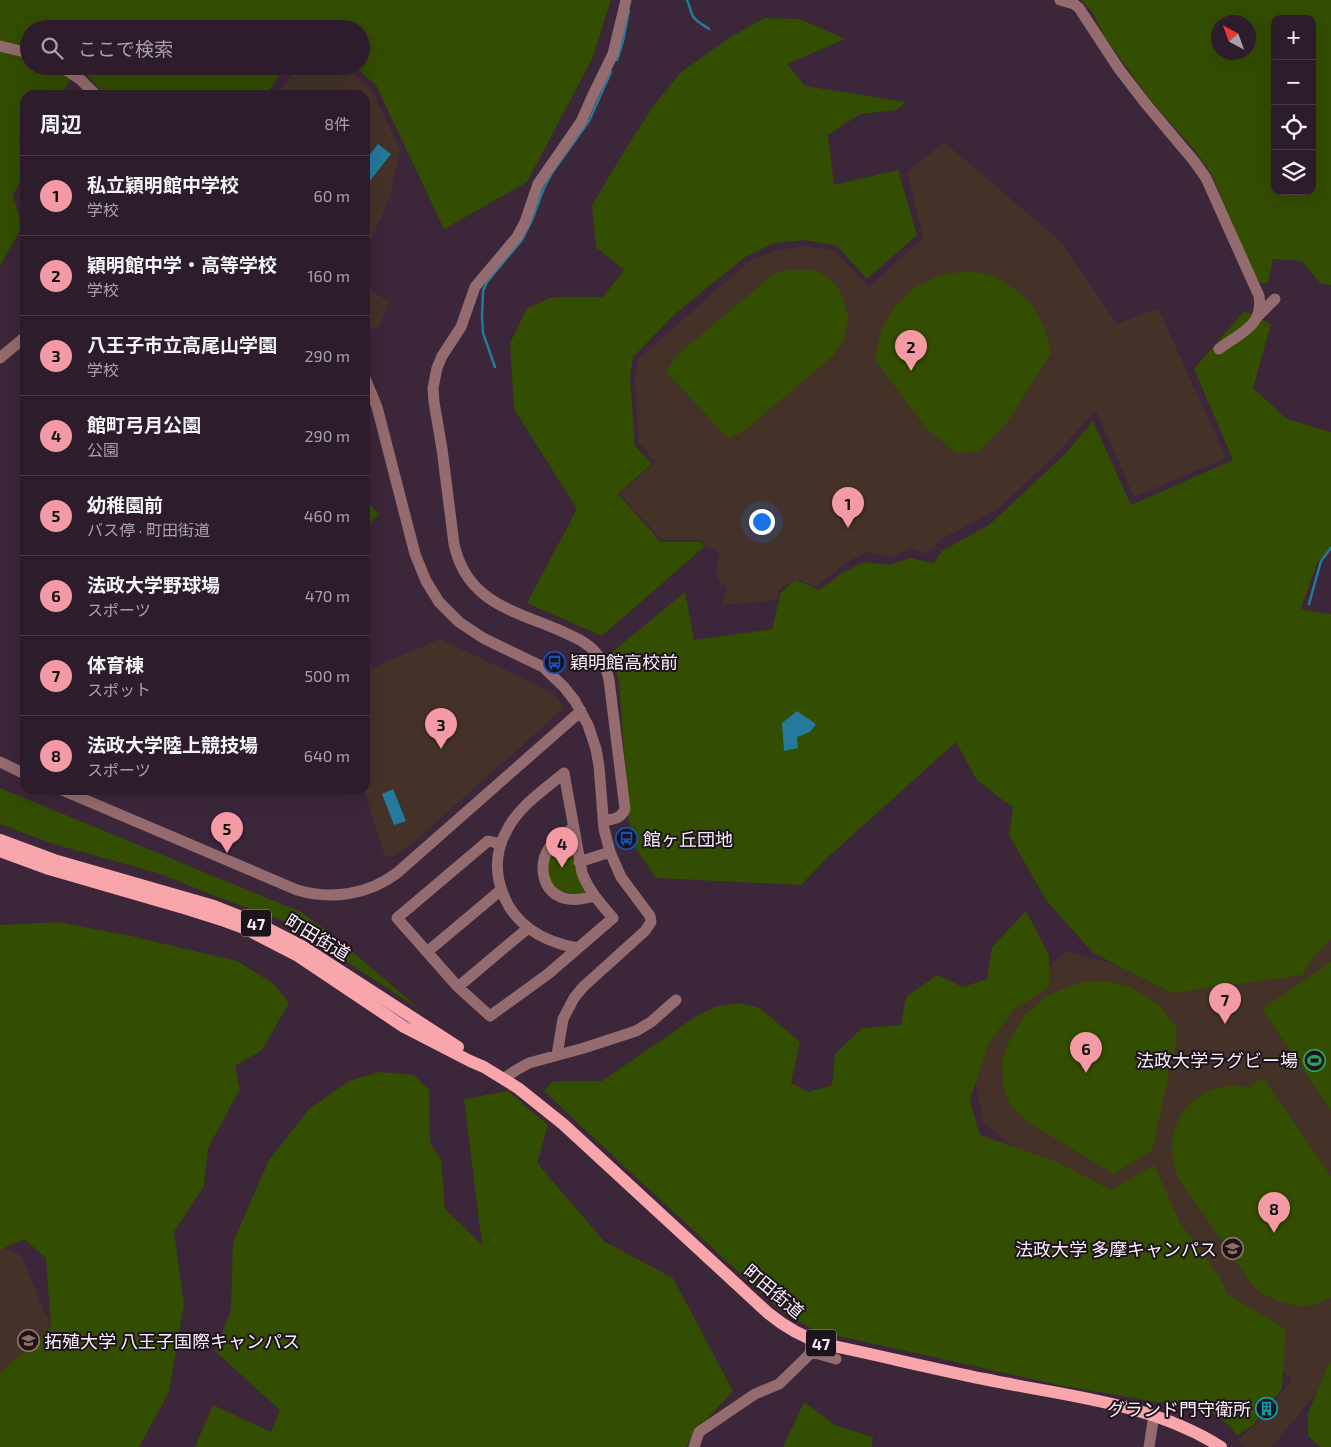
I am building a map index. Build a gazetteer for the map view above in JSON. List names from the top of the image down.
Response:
{
  "streets": {
    "main road": ["47", "町田街道"]
  },
  "places": {
    "bus stop": ["穎明館高校前", "館ヶ丘団地"],
    "sports": ["法政大学ラグビー場"],
    "school or university": ["法政大学 多摩キャンパス", "拓殖大学 八王子国際キャンパス"],
    "building": ["グランド門守衛所"]
  },
  "north": "top left",
  "page": {
    "map_buttons": ["+", "−"],
    "search": "ここで検索",
    "heading": ["周辺", "8件"],
    "list": [
      {
        "mark": "1",
        "name": "私立穎明館中学校",
        "note": "学校",
        "value": "60 m"
      },
      {
        "mark": "2",
        "name": "穎明館中学・高等学校",
        "note": "学校",
        "value": "160 m"
      },
      {
        "mark": "3",
        "name": "八王子市立高尾山学園",
        "note": "学校",
        "value": "290 m"
      },
      {
        "mark": "4",
        "name": "館町弓月公園",
        "note": "公園",
        "value": "290 m"
      },
      {
        "mark": "5",
        "name": "幼稚園前",
        "note": "バス停 · 町田街道",
        "value": "460 m"
      },
      {
        "mark": "6",
        "name": "法政大学野球場",
        "note": "スポーツ",
        "value": "470 m"
      },
      {
        "mark": "7",
        "name": "体育棟",
        "note": "スポット",
        "value": "500 m"
      },
      {
        "mark": "8",
        "name": "法政大学陸上競技場",
        "note": "スポーツ",
        "value": "640 m"
      }
    ],
    "pins": [
      "2",
      "1",
      "3",
      "5",
      "4",
      "7",
      "6",
      "8"
    ]
  }
}
